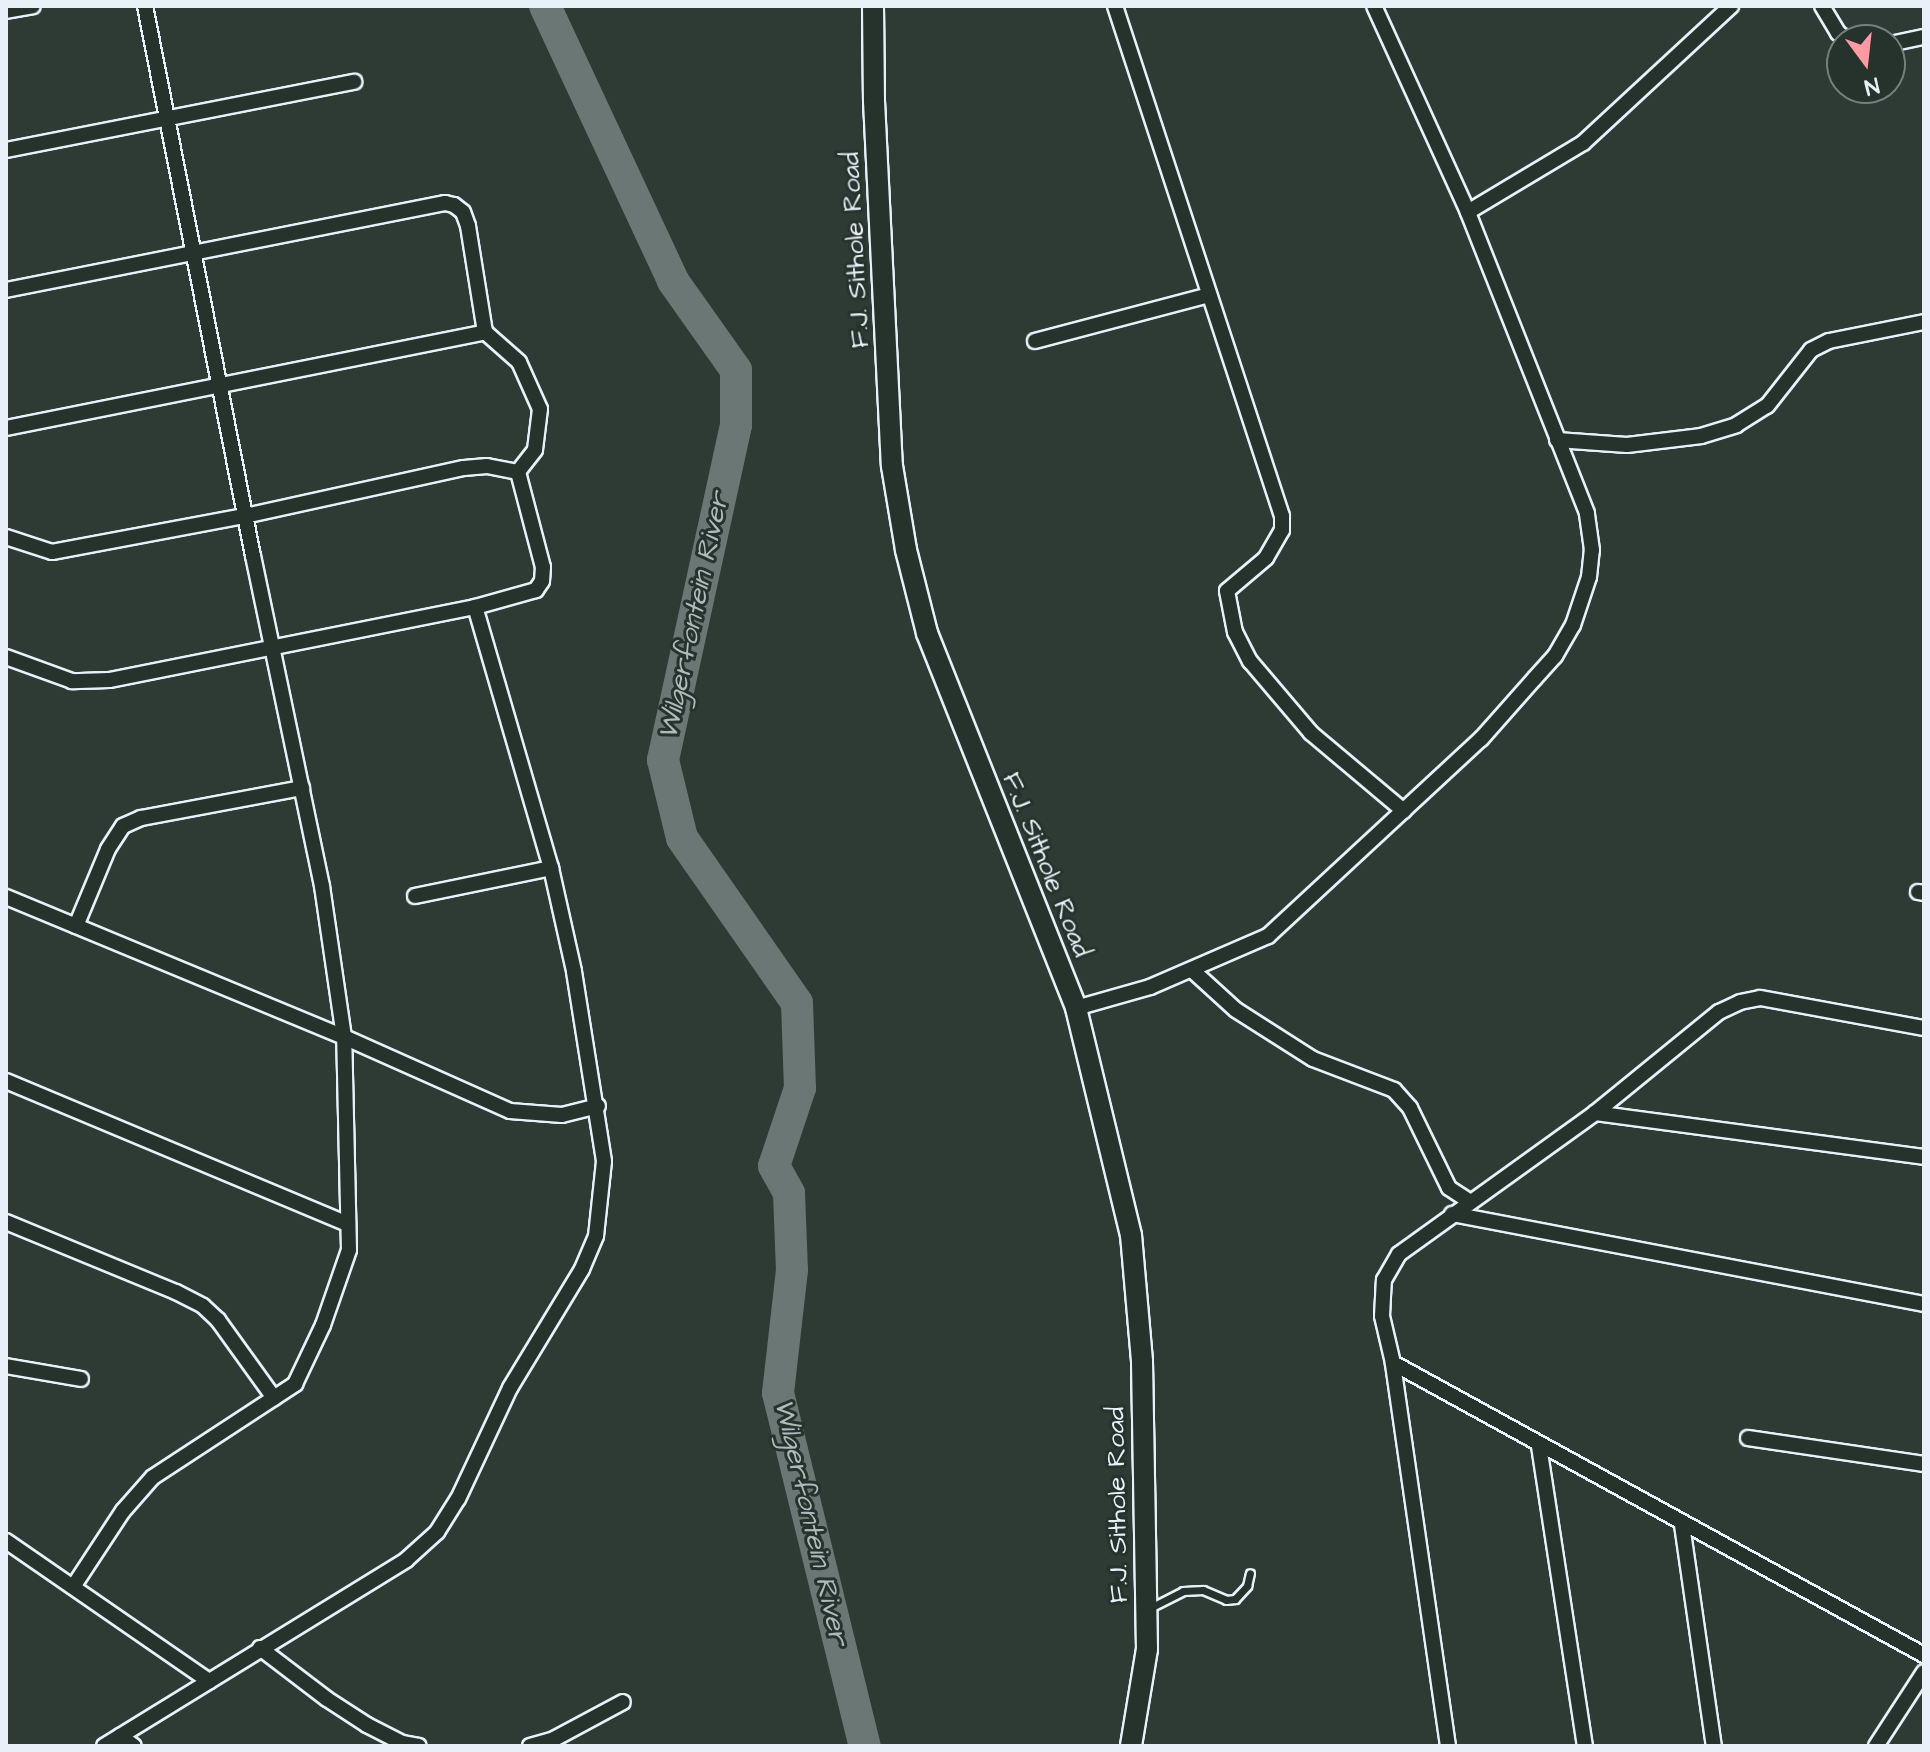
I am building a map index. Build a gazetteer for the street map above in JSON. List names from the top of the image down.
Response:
{
  "streets": {
    "street": ["F.J. Sithole Road"]
  },
  "water": ["Wilgerfontein River"],
  "north": "bottom"
}
